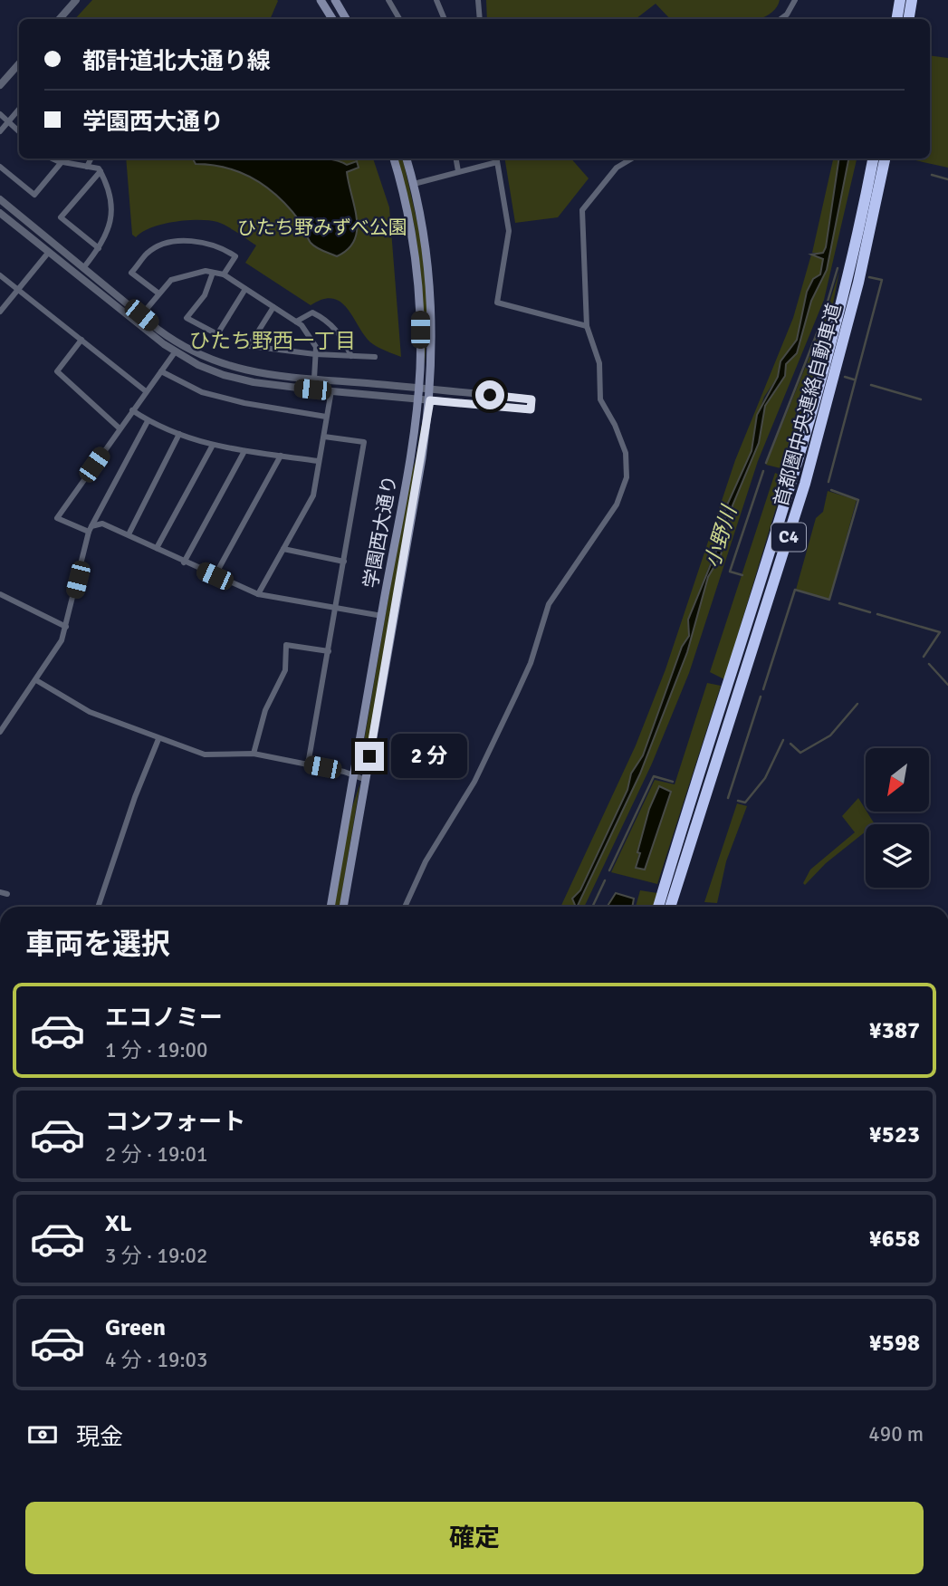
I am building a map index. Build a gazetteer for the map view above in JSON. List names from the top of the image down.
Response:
{
  "streets": {
    "highway": ["首都圏中央連絡自動車道", "C4"],
    "main road": ["学園西大通り"]
  },
  "districts": ["ひたち野西一丁目"],
  "water": ["小野川"],
  "parks": ["ひたち野みずべ公園"],
  "north": "bottom left",
  "page": {
    "banner": ["都計道北大通り線", "学園西大通り"],
    "bubble": "2 分",
    "heading": "車両を選択",
    "list": [
      {
        "name": "エコノミー",
        "note": "1 分 · 19:00",
        "value": "¥387"
      },
      {
        "name": "コンフォート",
        "note": "2 分 · 19:01",
        "value": "¥523"
      },
      {
        "name": "XL",
        "note": "3 分 · 19:02",
        "value": "¥658"
      },
      {
        "name": "Green",
        "note": "4 分 · 19:03",
        "value": "¥598"
      }
    ],
    "pay": ["現金", "490 m"],
    "buttons": "確定"
  }
}
